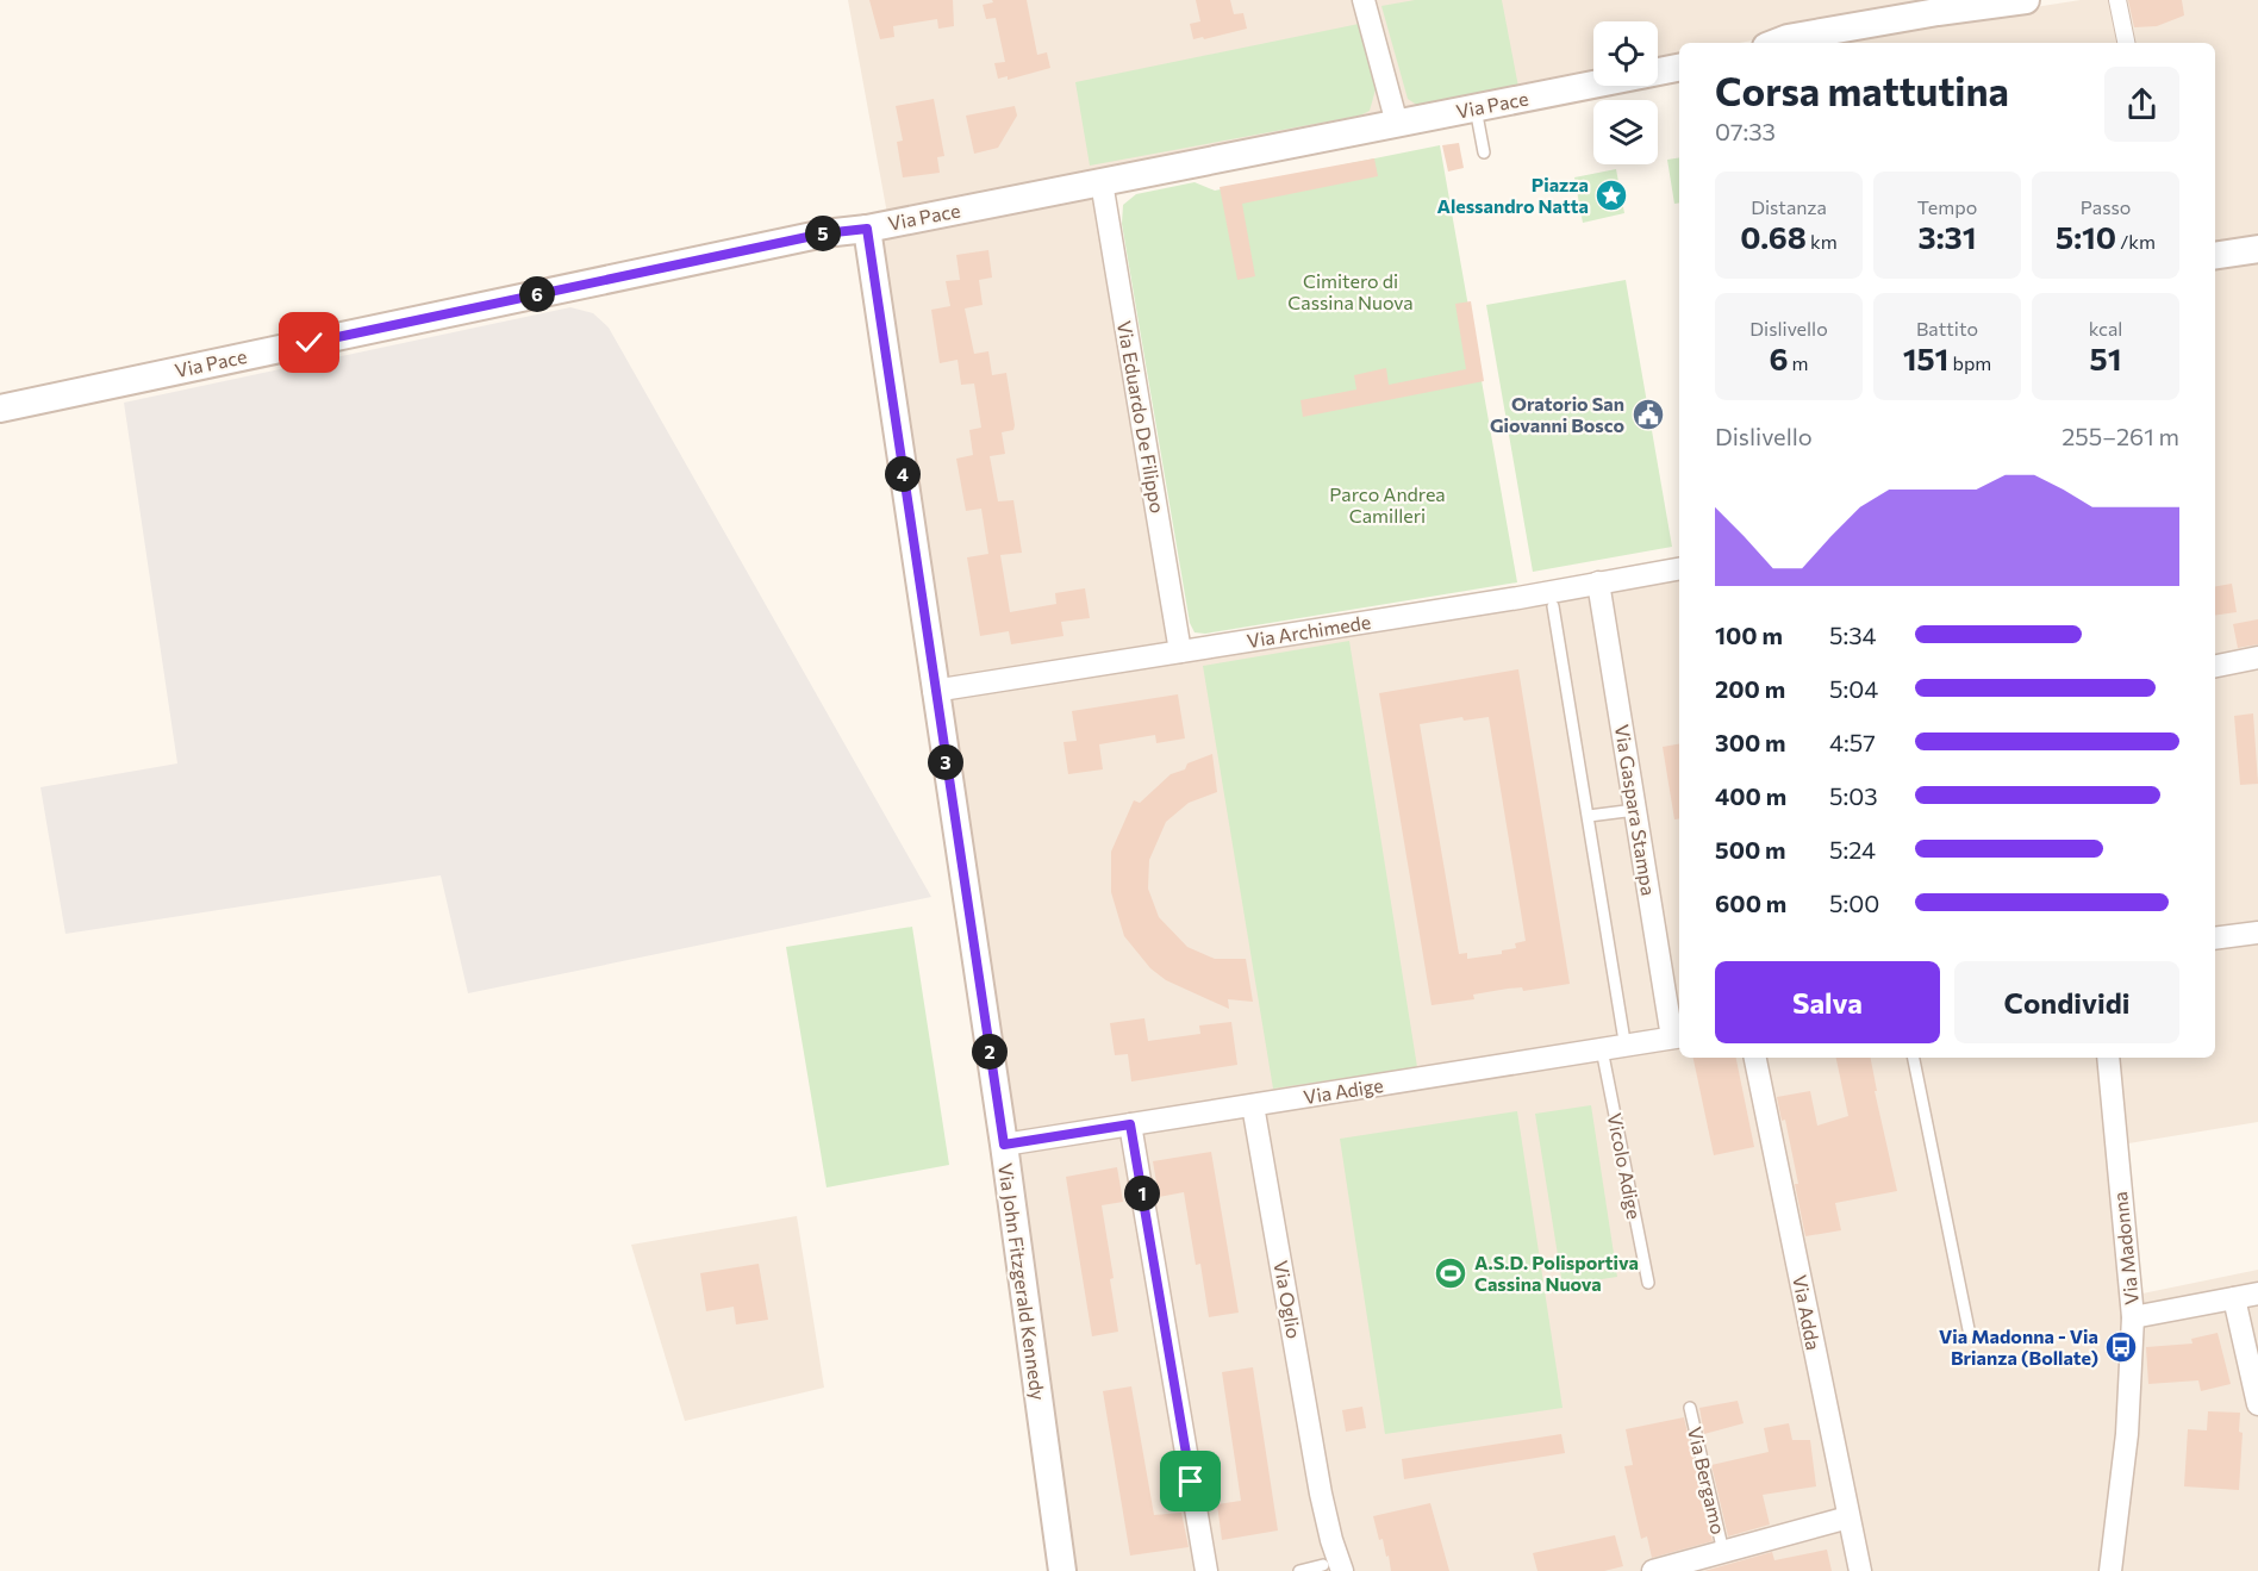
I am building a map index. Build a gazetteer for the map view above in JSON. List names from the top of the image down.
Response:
{
  "streets": {
    "street": [
      "Via Pace",
      "Via Eduardo De Filippo",
      "Via Archimede",
      "Via Gaspara Stampa",
      "Via Adige",
      "Via Madonna",
      "Via John Fitzgerald Kennedy",
      "Via Oglio",
      "Via Adda"
    ],
    "lane": ["Vicolo Adige", "Via Bergamo"]
  },
  "crossings": [
    ["Via Pace", "Via Eduardo De Filippo"],
    ["Via Pace", "Via John Fitzgerald Kennedy"],
    ["Via Eduardo De Filippo", "Via Archimede"],
    ["Via Archimede", "Via Gaspara Stampa"],
    ["Via Archimede", "Via John Fitzgerald Kennedy"],
    ["Via Gaspara Stampa", "Via Adige"],
    ["Via Adige", "Vicolo Adige"],
    ["Via Adige", "Via John Fitzgerald Kennedy"],
    ["Via Adige", "Via Oglio"]
  ],
  "parks": ["Cimitero di Cassina Nuova", "Parco Andrea Camilleri"],
  "places": {
    "place": ["Piazza Alessandro Natta"],
    "public building": ["Oratorio San Giovanni Bosco"],
    "sports": ["A.S.D. Polisportiva Cassina Nuova"],
    "bus stop": ["Via Madonna - Via Brianza (Bollate)"]
  },
  "page": {
    "heading": ["Corsa mattutina", "07:33"],
    "stats": [
      ["Distanza", "0.68 km"],
      ["Tempo", "3:31"],
      ["Passo", "5:10 /km"],
      ["Dislivello", "6 m"],
      ["Battito", "151 bpm"],
      ["kcal", "51"]
    ],
    "pins": [
      "5",
      "6",
      "4",
      "3",
      "2",
      "1"
    ],
    "chart": ["Dislivello", "255–261 m"],
    "list": [
      {
        "name": "100 m",
        "note": "5:34"
      },
      {
        "name": "200 m",
        "note": "5:04"
      },
      {
        "name": "300 m",
        "note": "4:57"
      },
      {
        "name": "400 m",
        "note": "5:03"
      },
      {
        "name": "500 m",
        "note": "5:24"
      },
      {
        "name": "600 m",
        "note": "5:00"
      }
    ],
    "buttons": ["Salva", "Condividi"]
  }
}
